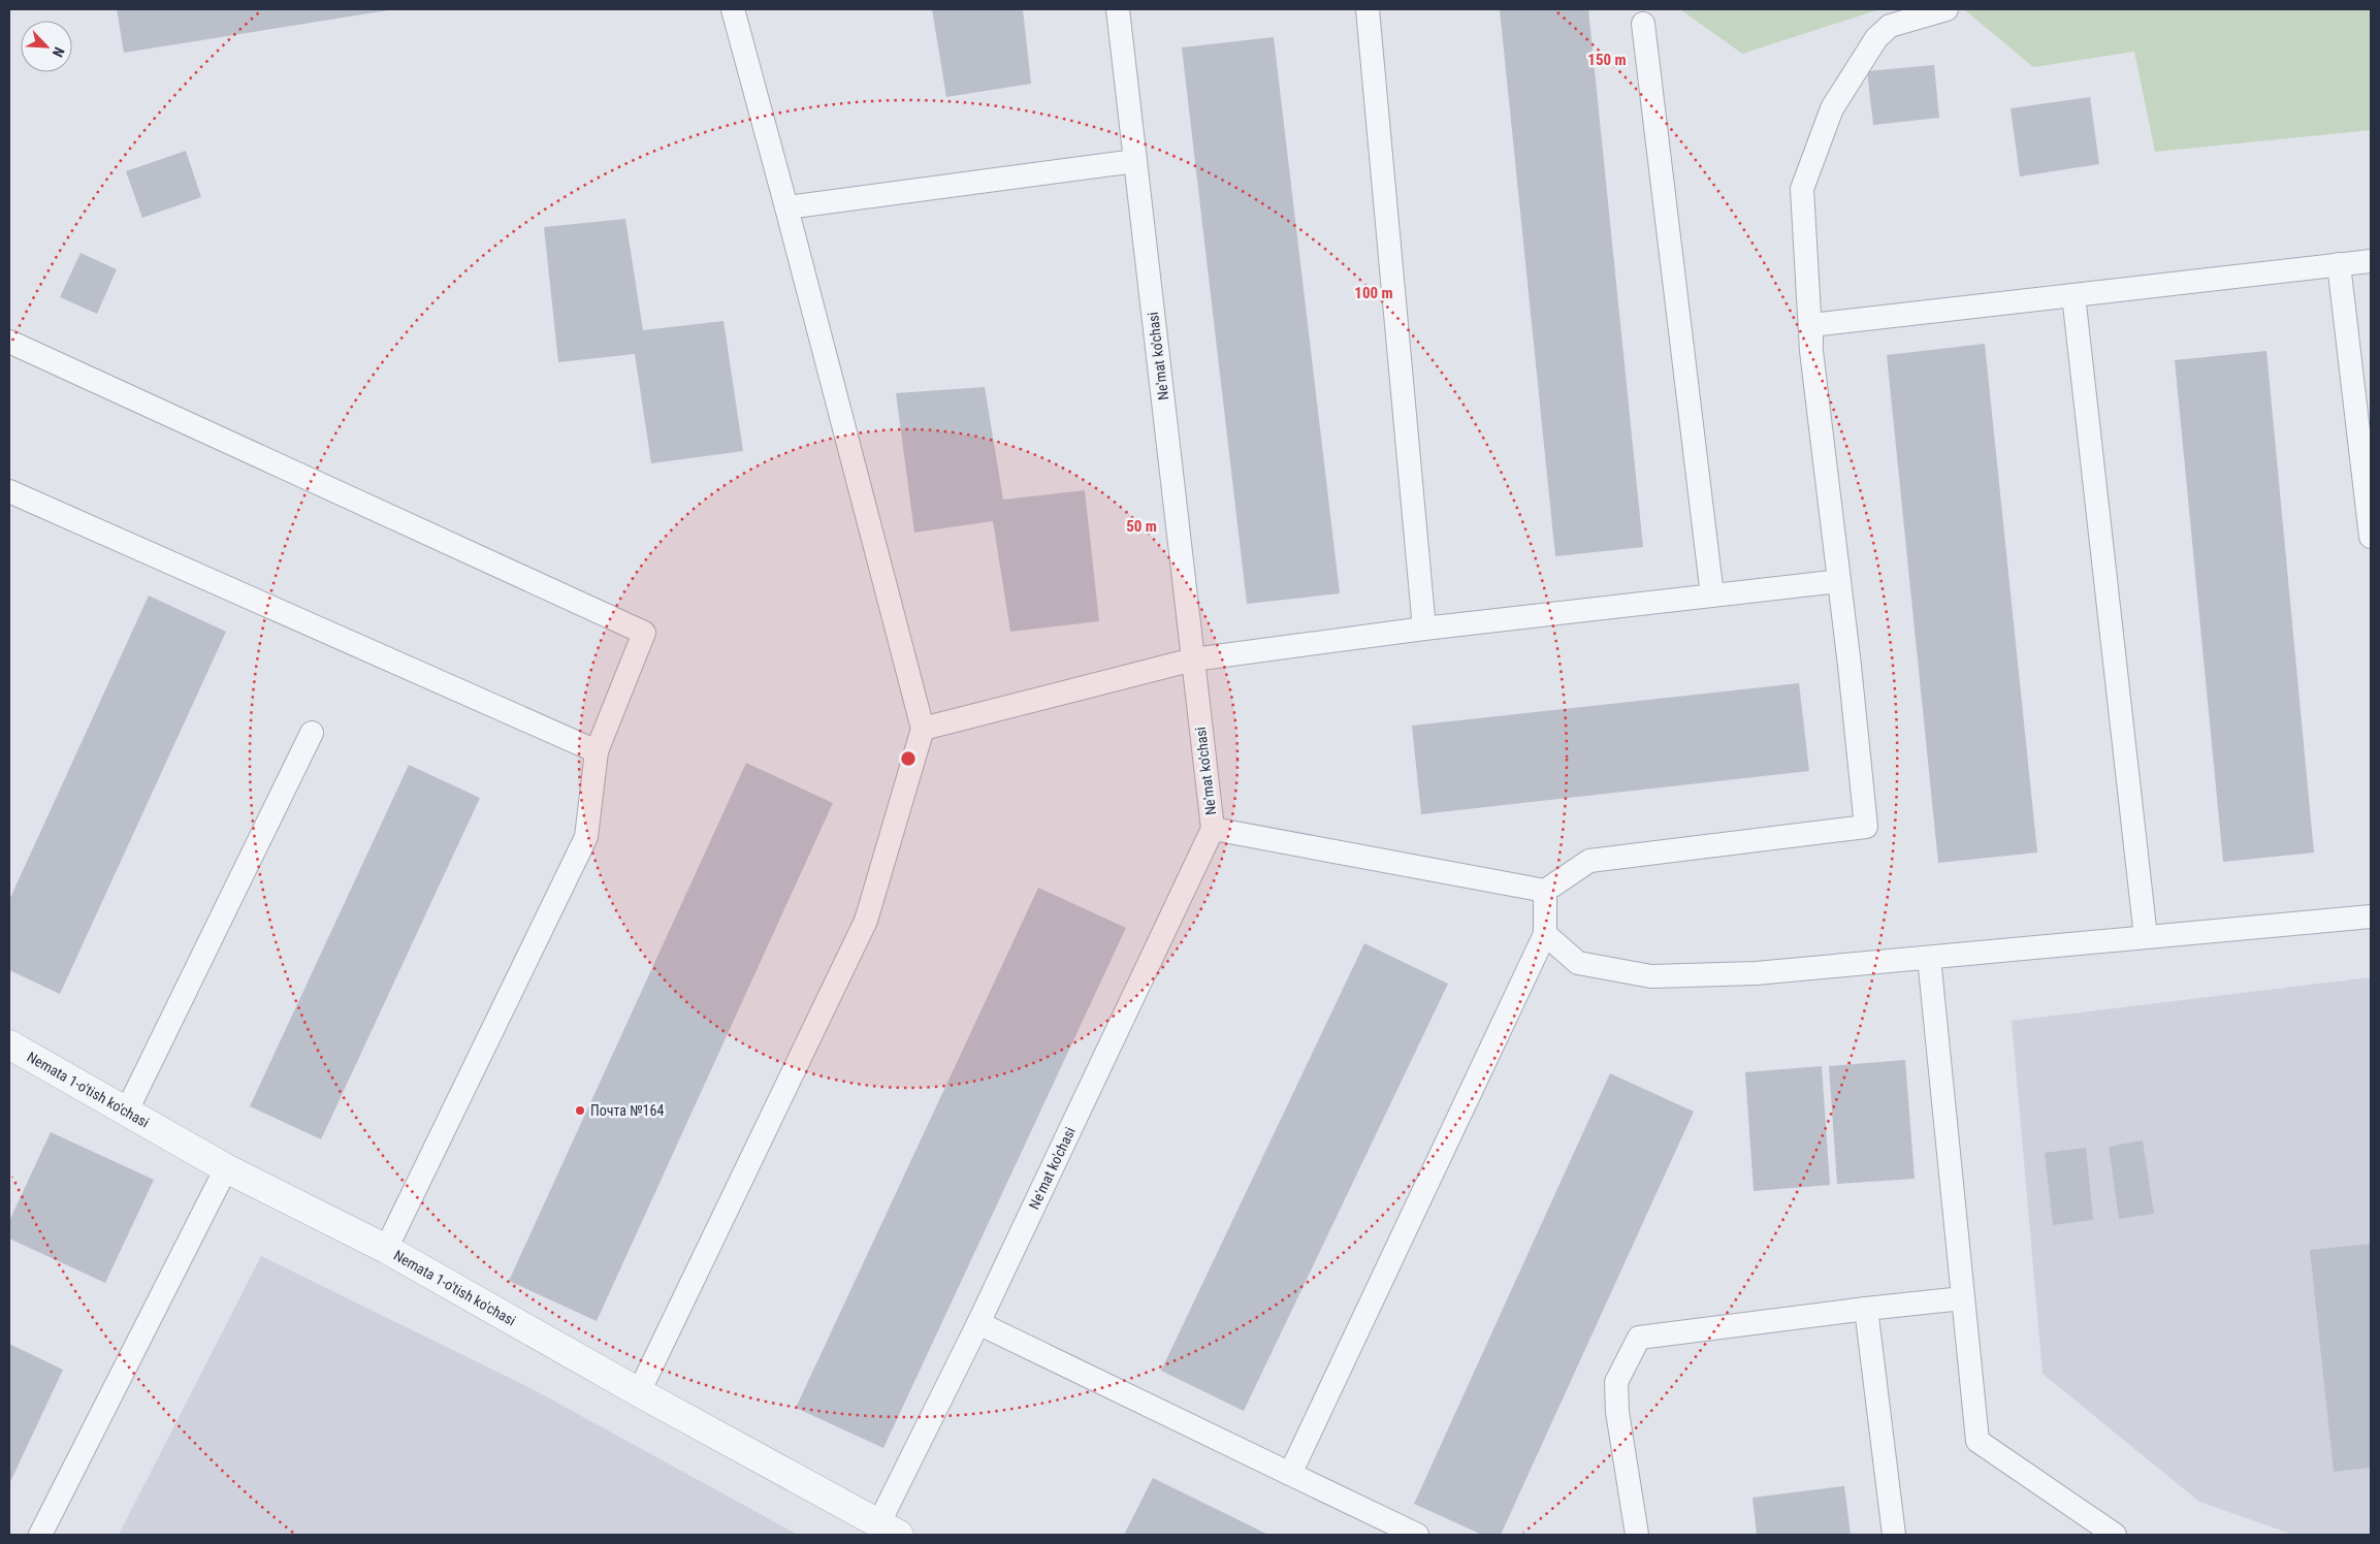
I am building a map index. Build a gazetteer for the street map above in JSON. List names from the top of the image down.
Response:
{
  "streets": {
    "street": ["Nemata 1-o'tish ko'chasi"],
    "lane": ["Ne'mat ko'chasi"]
  },
  "crossings": [
    ["Ne'mat ko'chasi", "Nemata 1-o'tish ko'chasi"]
  ],
  "places": ["Почта №164"],
  "north": "bottom right",
  "rings": ["150 m", "100 m", "50 m"]
}
